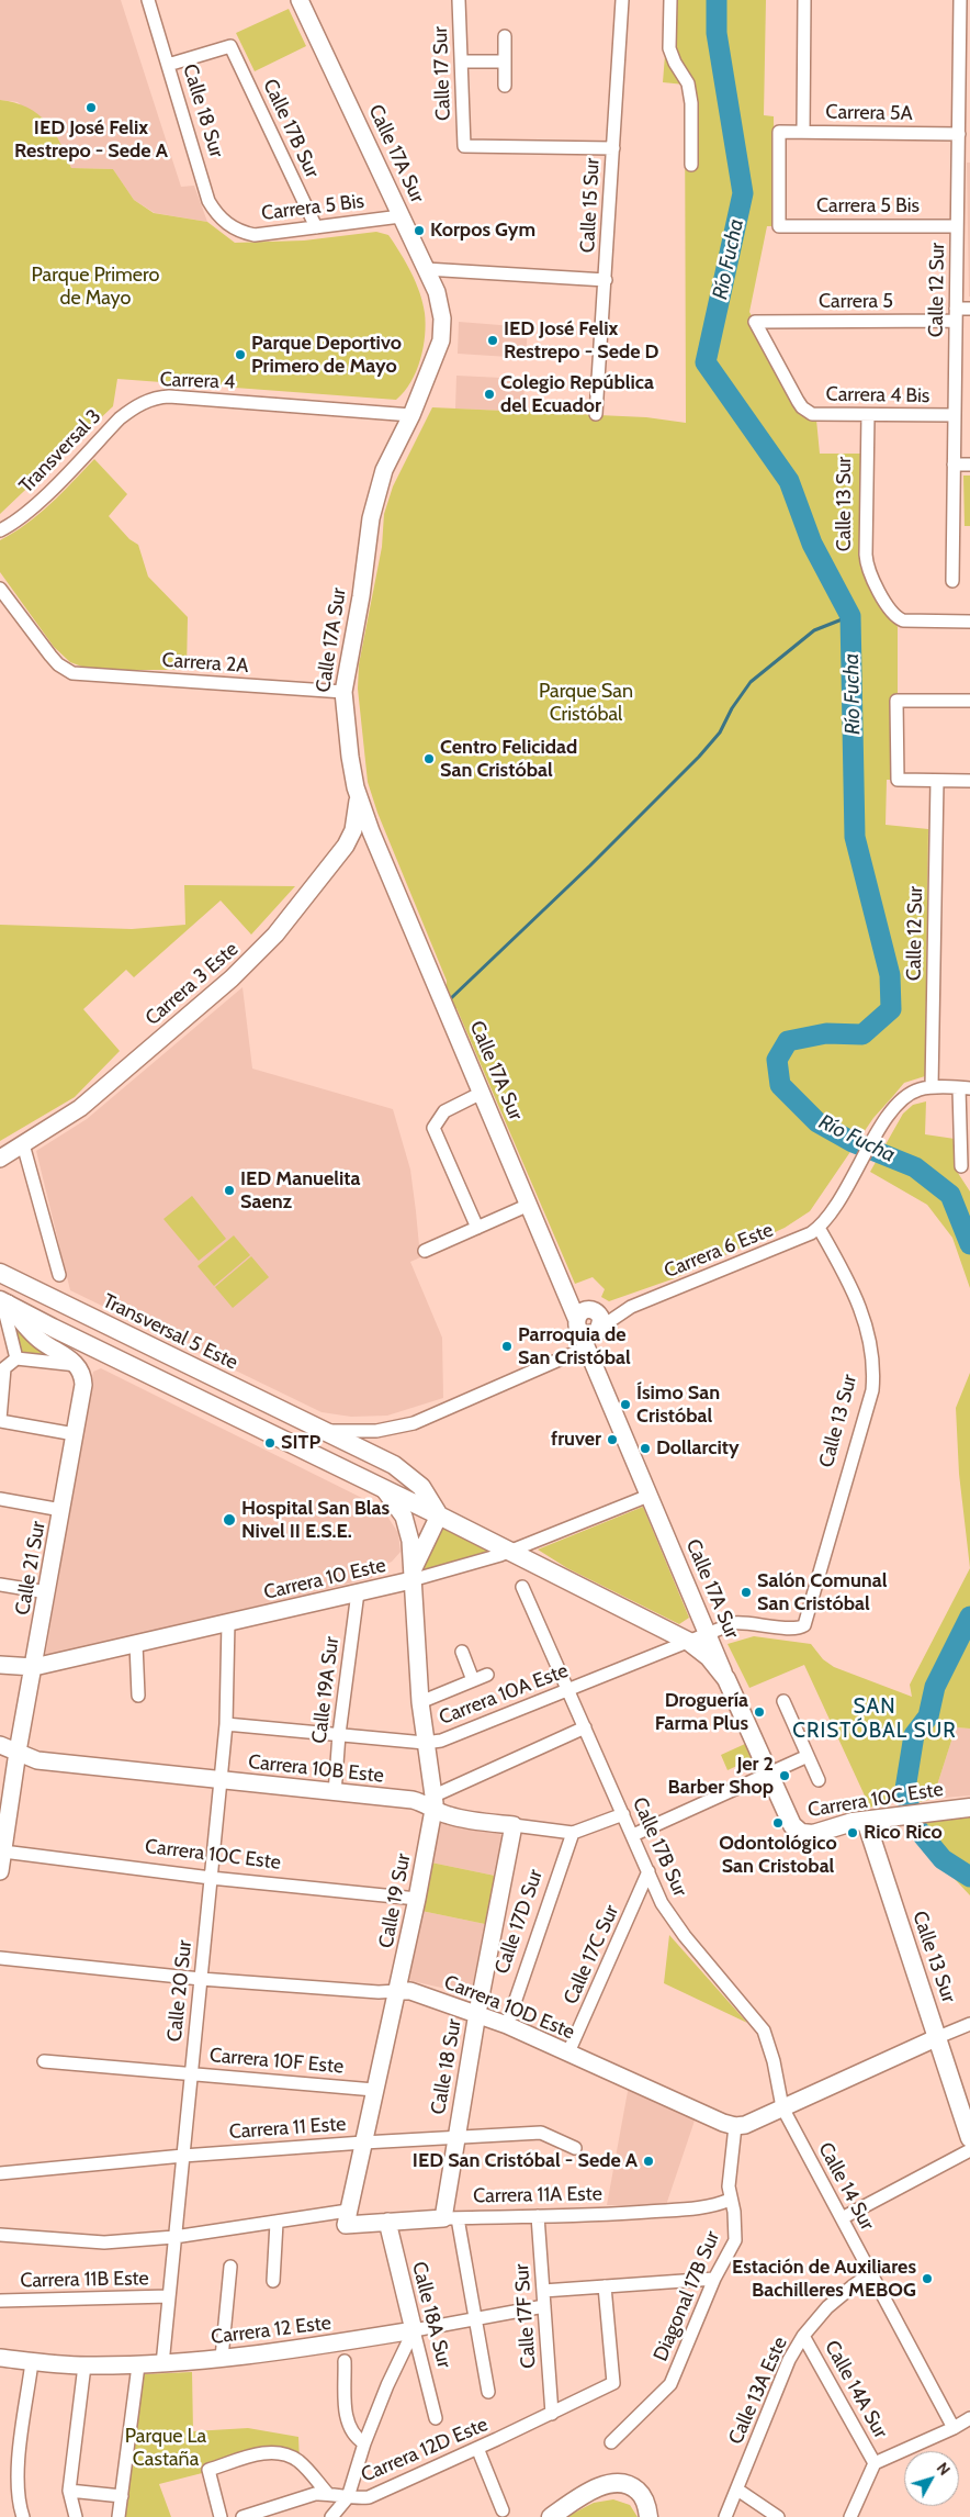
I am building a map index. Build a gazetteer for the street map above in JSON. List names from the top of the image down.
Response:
{
  "streets": {
    "main road": [
      "Calle 17A Sur",
      "Calle 13 Sur",
      "Transversal 5 Este",
      "Carrera 10C Este"
    ],
    "street": [
      "Calle 17 Sur",
      "Calle 18 Sur",
      "Carrera 5A",
      "Calle 17B Sur",
      "Calle 15 Sur",
      "Carrera 5 Bis",
      "Calle 12 Sur",
      "Carrera 5",
      "Carrera 4",
      "Carrera 4 Bis",
      "Transversal 3",
      "Carrera 2A",
      "Carrera 3 Este",
      "Carrera 6 Este",
      "Calle 21 Sur",
      "Carrera 10 Este",
      "Calle 19A Sur",
      "Carrera 10A Este",
      "Carrera 10B Este",
      "Calle 19 Sur",
      "Calle 17D Sur",
      "Calle 17C Sur",
      "Calle 20 Sur",
      "Carrera 10D Este",
      "Carrera 10F Este",
      "Carrera 11 Este",
      "Calle 14 Sur",
      "Carrera 11A Este",
      "Carrera 11B Este",
      "Diagonal 17B Sur",
      "Calle 18A Sur",
      "Calle 17F Sur",
      "Carrera 12 Este",
      "Calle 14A Sur",
      "Calle 13A Este",
      "Carrera 12D Este"
    ]
  },
  "crossings": [
    ["Calle 17 Sur", "Calle 15 Sur"],
    ["Calle 18 Sur", "Calle 17B Sur"],
    ["Calle 18 Sur", "Carrera 5 Bis"],
    ["Calle 18 Sur", "Carrera 10B Este"],
    ["Calle 18 Sur", "Carrera 10D Este"],
    ["Calle 18 Sur", "Carrera 11 Este"],
    ["Calle 18 Sur", "Carrera 11A Este"],
    ["Calle 18 Sur", "Carrera 12 Este"],
    ["Carrera 5A", "Carrera 5 Bis"],
    ["Carrera 5A", "Calle 12 Sur"],
    ["Calle 17B Sur", "Carrera 5 Bis"],
    ["Calle 17B Sur", "Carrera 10A Este"],
    ["Calle 17B Sur", "Carrera 10B Este"],
    ["Calle 17B Sur", "Calle 17C Sur"],
    ["Calle 17B Sur", "Calle 14 Sur"],
    ["Calle 17A Sur", "Carrera 5 Bis"],
    ["Calle 17A Sur", "Carrera 4"],
    ["Calle 17A Sur", "Calle 13 Sur"],
    ["Calle 17A Sur", "Carrera 2A"],
    ["Calle 17A Sur", "Carrera 3 Este"],
    ["Calle 17A Sur", "Carrera 6 Este"],
    ["Calle 17A Sur", "Carrera 10 Este"],
    ["Calle 17A Sur", "Carrera 10A Este"],
    ["Calle 17A Sur", "Carrera 10C Este"],
    ["Carrera 5 Bis", "Calle 12 Sur"],
    ["Calle 12 Sur", "Carrera 5"],
    ["Calle 12 Sur", "Carrera 4 Bis"],
    ["Carrera 5", "Carrera 4 Bis"],
    ["Carrera 4", "Transversal 3"],
    ["Carrera 4 Bis", "Calle 13 Sur"],
    ["Calle 13 Sur", "Carrera 6 Este"],
    ["Calle 13 Sur", "Carrera 10A Este"],
    ["Calle 13 Sur", "Carrera 10C Este"],
    ["Carrera 6 Este", "Transversal 5 Este"],
    ["Transversal 5 Este", "Calle 19 Sur"],
    ["Calle 21 Sur", "Carrera 10 Este"],
    ["Calle 21 Sur", "Carrera 10B Este"],
    ["Calle 21 Sur", "Carrera 10C Este"],
    ["Carrera 10 Este", "Calle 19A Sur"],
    ["Carrera 10 Este", "Calle 19 Sur"],
    ["Carrera 10 Este", "Calle 20 Sur"],
    ["Calle 19A Sur", "Carrera 10A Este"],
    ["Calle 19A Sur", "Carrera 10B Este"],
    ["Carrera 10A Este", "Calle 19 Sur"],
    ["Carrera 10A Este", "Calle 20 Sur"],
    ["Carrera 10B Este", "Calle 19 Sur"],
    ["Carrera 10B Este", "Calle 17D Sur"],
    ["Carrera 10B Este", "Calle 20 Sur"],
    ["Carrera 10C Este", "Calle 19 Sur"],
    ["Carrera 10C Este", "Calle 20 Sur"],
    ["Calle 19 Sur", "Carrera 10D Este"],
    ["Calle 19 Sur", "Carrera 10F Este"],
    ["Calle 19 Sur", "Carrera 11 Este"],
    ["Calle 19 Sur", "Carrera 11A Este"],
    ["Calle 17D Sur", "Carrera 10D Este"],
    ["Calle 17C Sur", "Carrera 10D Este"],
    ["Calle 20 Sur", "Carrera 10D Este"],
    ["Calle 20 Sur", "Carrera 10F Este"],
    ["Calle 20 Sur", "Carrera 11 Este"],
    ["Calle 20 Sur", "Carrera 11A Este"],
    ["Calle 20 Sur", "Carrera 11B Este"],
    ["Calle 20 Sur", "Carrera 12 Este"],
    ["Carrera 10D Este", "Diagonal 17B Sur"],
    ["Calle 14 Sur", "Calle 13A Este"],
    ["Carrera 11A Este", "Diagonal 17B Sur"],
    ["Carrera 11A Este", "Calle 18A Sur"],
    ["Carrera 11A Este", "Calle 17F Sur"],
    ["Calle 18A Sur", "Carrera 12 Este"],
    ["Calle 17F Sur", "Carrera 12 Este"],
    ["Calle 17F Sur", "Carrera 12D Este"],
    ["Calle 14A Sur", "Calle 13A Este"]
  ],
  "districts": ["SAN CRISTÓBAL SUR"],
  "water": ["Río Fucha"],
  "parks": ["Parque Primero de Mayo", "Parque San Cristóbal", "Parque La Castaña"],
  "places": [
    "IED José Felix Restrepo - Sede A",
    "Korpos Gym",
    "IED José Felix Restrepo - Sede D",
    "Parque Deportivo Primero de Mayo",
    "Colegio República del Ecuador",
    "Centro Felicidad San Cristóbal",
    "IED Manuelita Saenz",
    "Parroquia de San Cristóbal",
    "Ísimo San Cristóbal",
    "fruver",
    "SITP",
    "Dollarcity",
    "Hospital San Blas Nivel II E.S.E.",
    "Salón Comunal San Cristóbal",
    "Droguería Farma Plus",
    "Jer 2 Barber Shop",
    "Odontológico San Cristobal",
    "Rico Rico",
    "IED San Cristóbal - Sede A",
    "Estación de Auxiliares Bachilleres MEBOG"
  ],
  "north": "top right"
}
